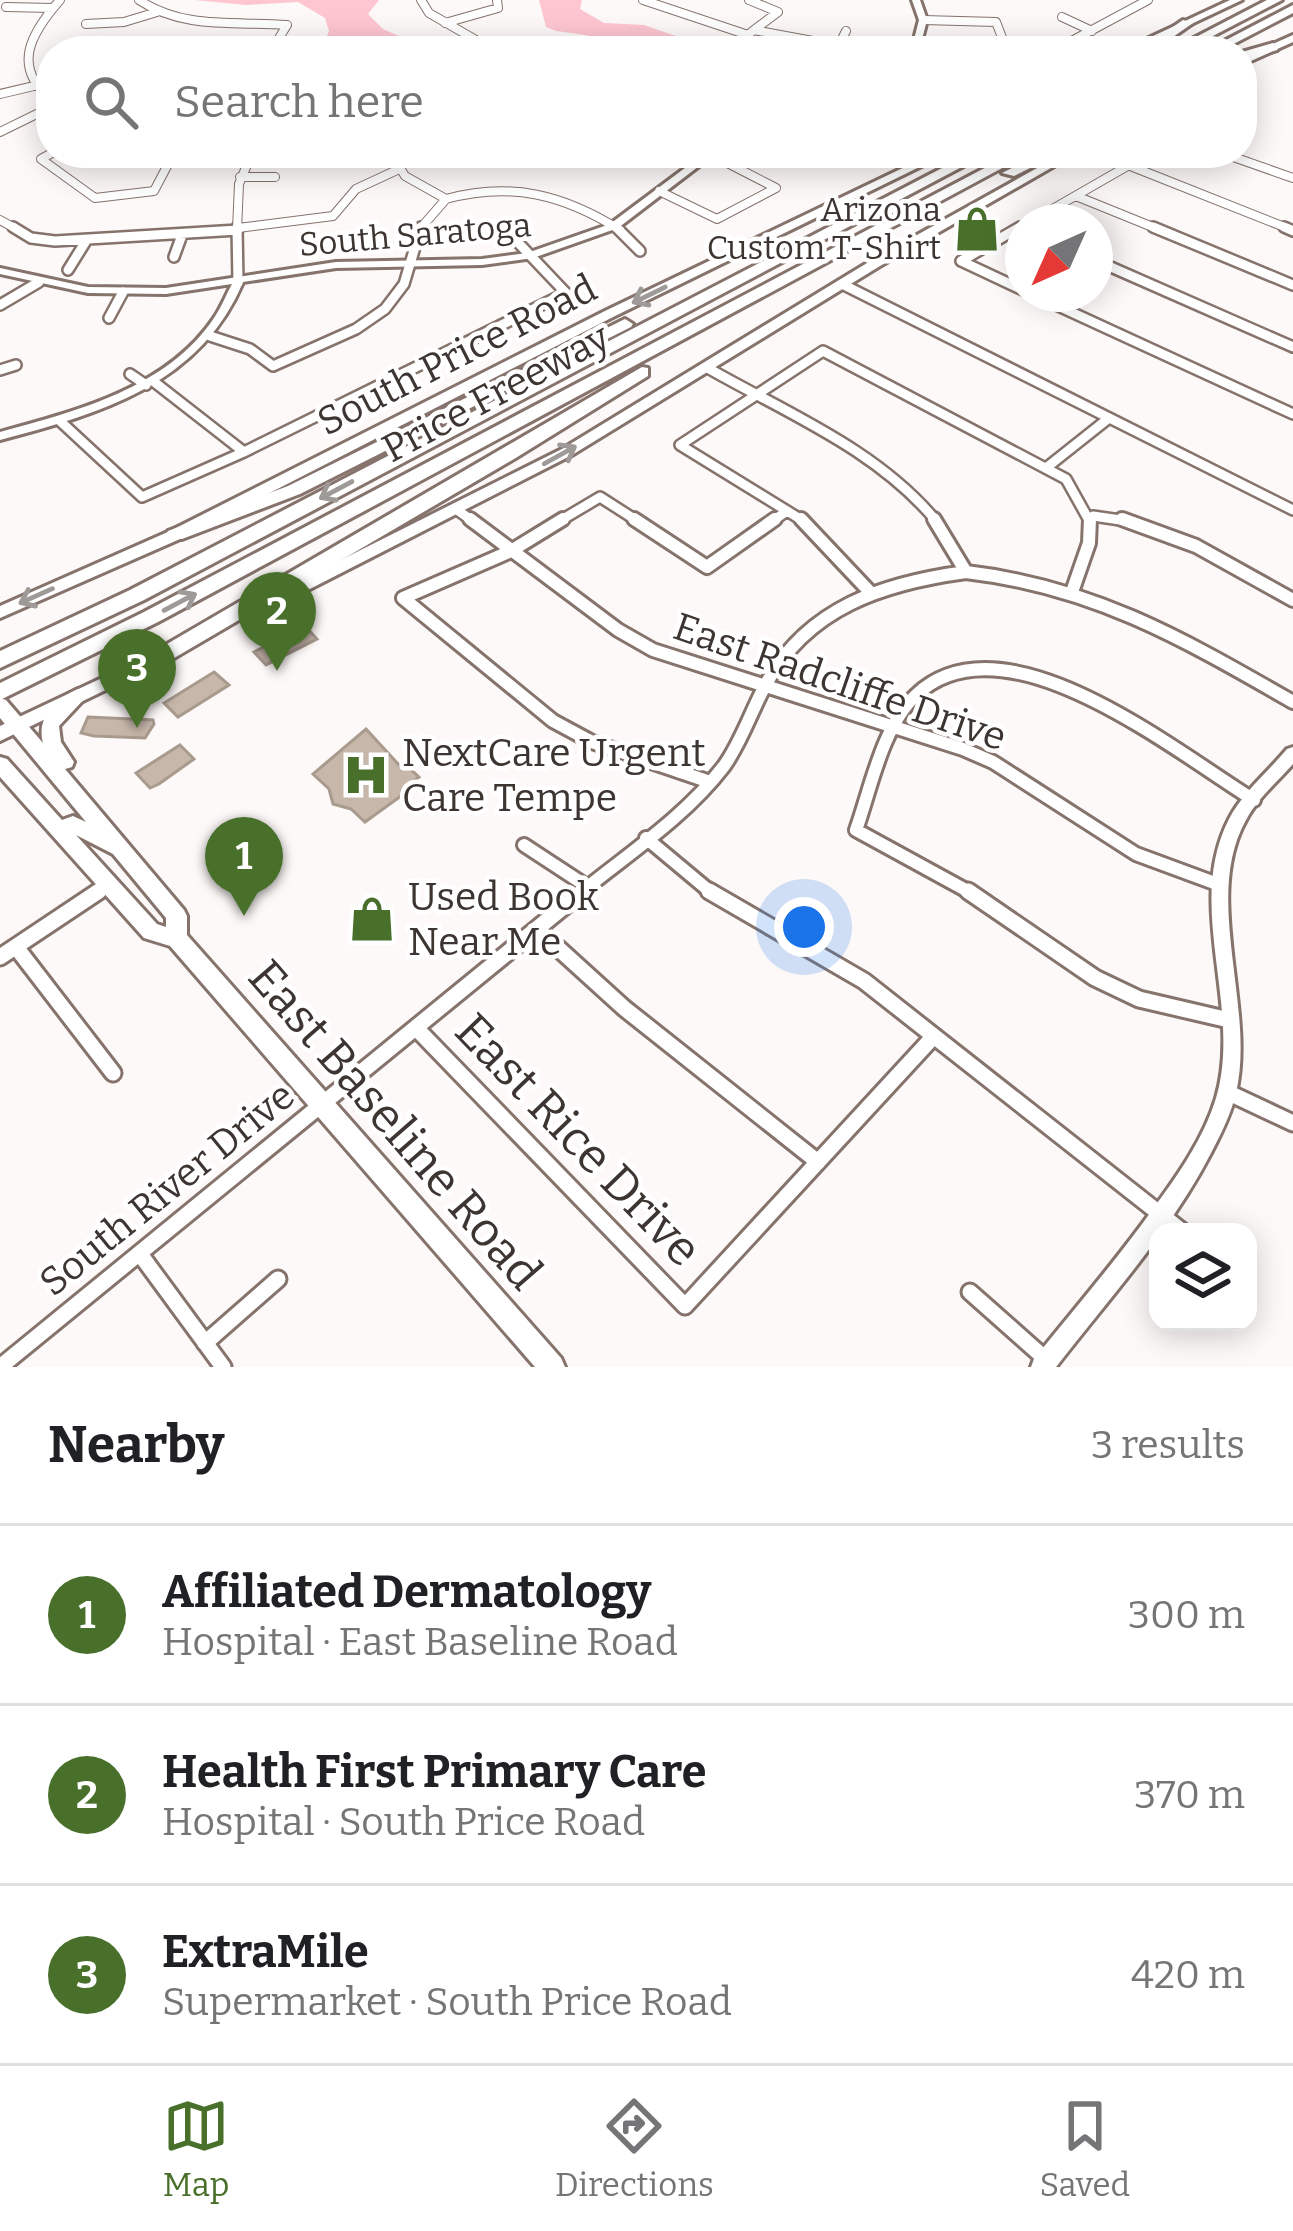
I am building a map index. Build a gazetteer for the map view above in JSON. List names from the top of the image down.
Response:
{
  "streets": {
    "highway": ["Price Freeway"],
    "main road": ["South Price Road", "East Baseline Road"],
    "street": [
      "South Saratoga",
      "East Radcliffe Drive",
      "East Rice Drive",
      "South River Drive"
    ]
  },
  "crossings": [
    ["East Radcliffe Drive", "South River Drive"],
    ["East Baseline Road", "South River Drive"],
    ["East Rice Drive", "South River Drive"]
  ],
  "places": {
    "shop": ["Arizona Custom T-Shirt", "Used Book Near Me"],
    "hospital": ["NextCare Urgent Care Tempe"]
  },
  "north": "bottom left",
  "page": {
    "search": "Search here",
    "pins": ["2", "3", "1"],
    "heading": ["Nearby", "3 results"],
    "list": [
      {
        "mark": "1",
        "name": "Affiliated Dermatology",
        "note": "Hospital · East Baseline Road",
        "value": "300 m"
      },
      {
        "mark": "2",
        "name": "Health First Primary Care",
        "note": "Hospital · South Price Road",
        "value": "370 m"
      },
      {
        "mark": "3",
        "name": "ExtraMile",
        "note": "Supermarket · South Price Road",
        "value": "420 m"
      }
    ],
    "nav": ["Map", "Directions", "Saved"]
  }
}
